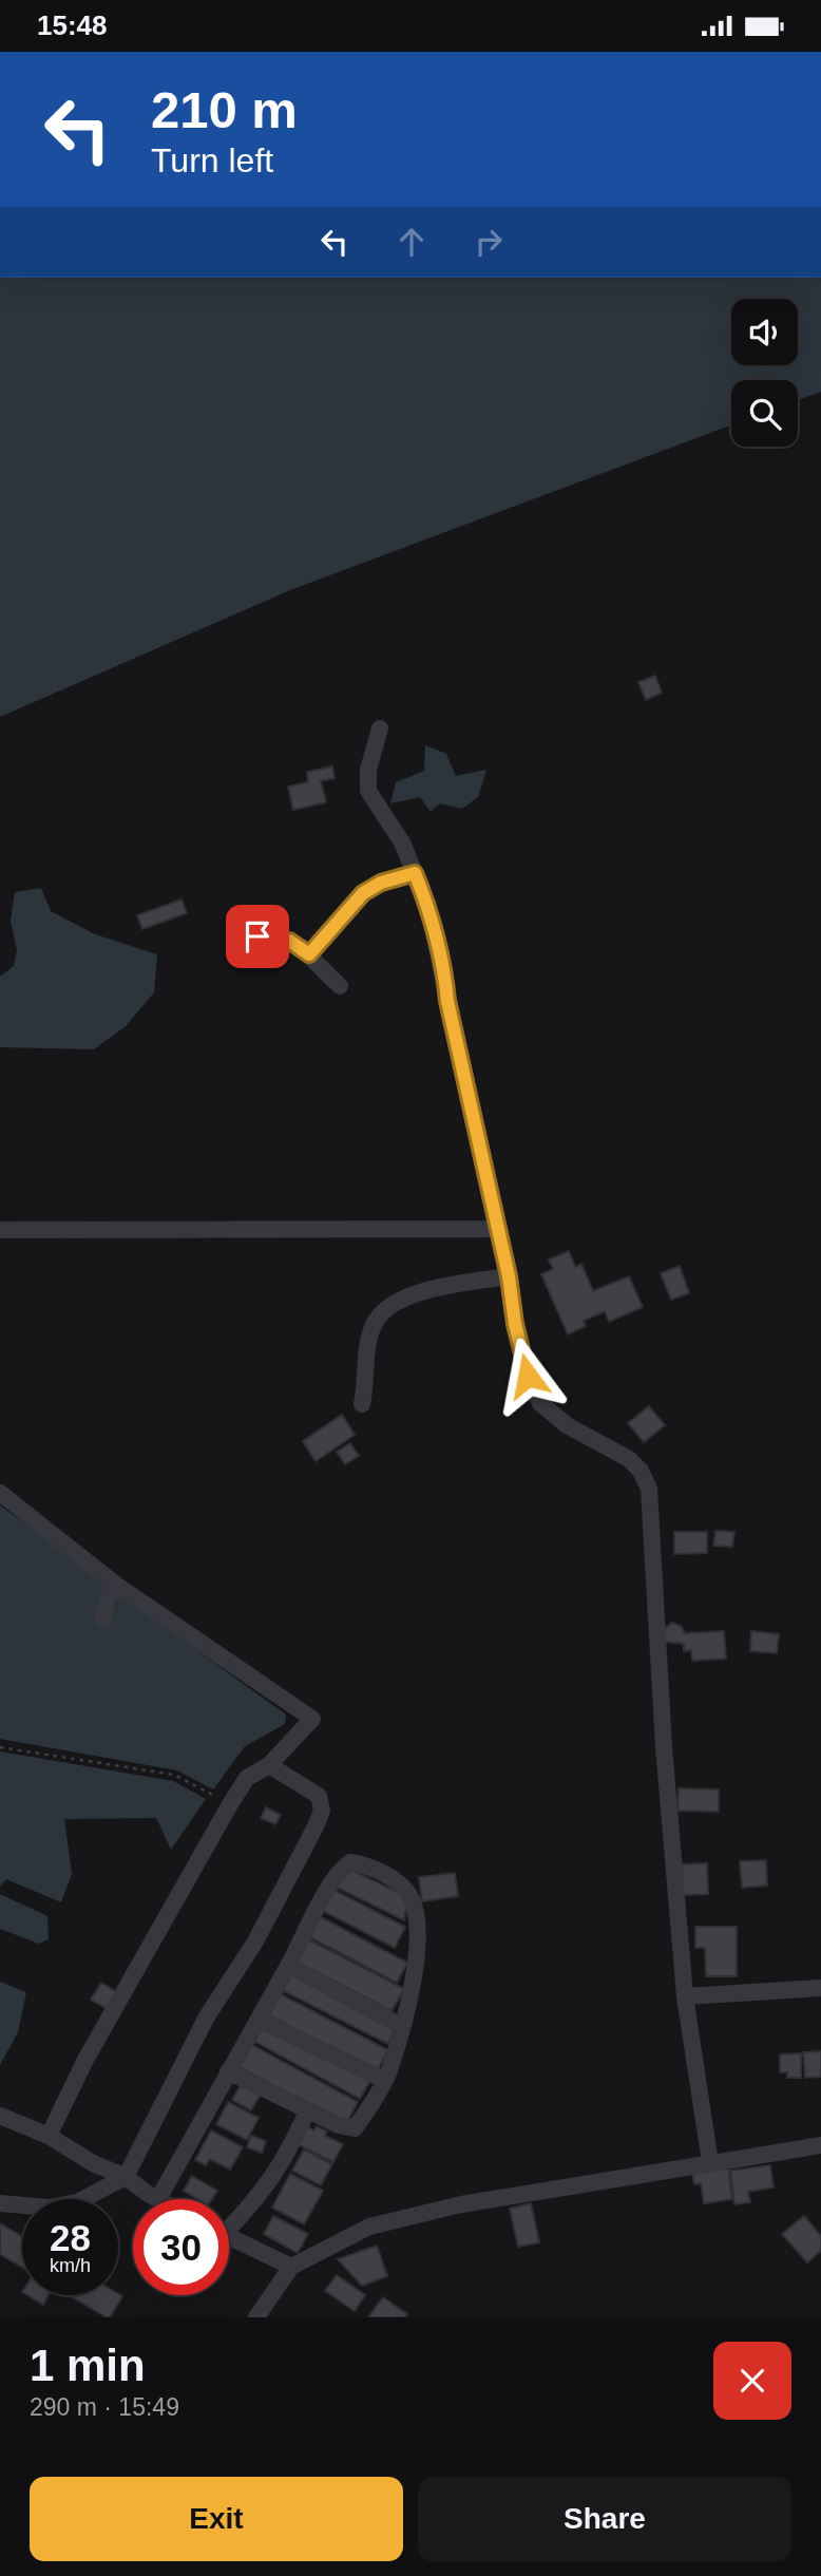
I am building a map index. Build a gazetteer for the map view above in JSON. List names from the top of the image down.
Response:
{
  "page": {
    "status": "15:48",
    "turn": ["210 m", "Turn left"],
    "speed": "28 km/h",
    "limit": "30",
    "heading": ["1 min", "290 m · 15:49"],
    "buttons": ["Exit", "Share"]
  }
}
